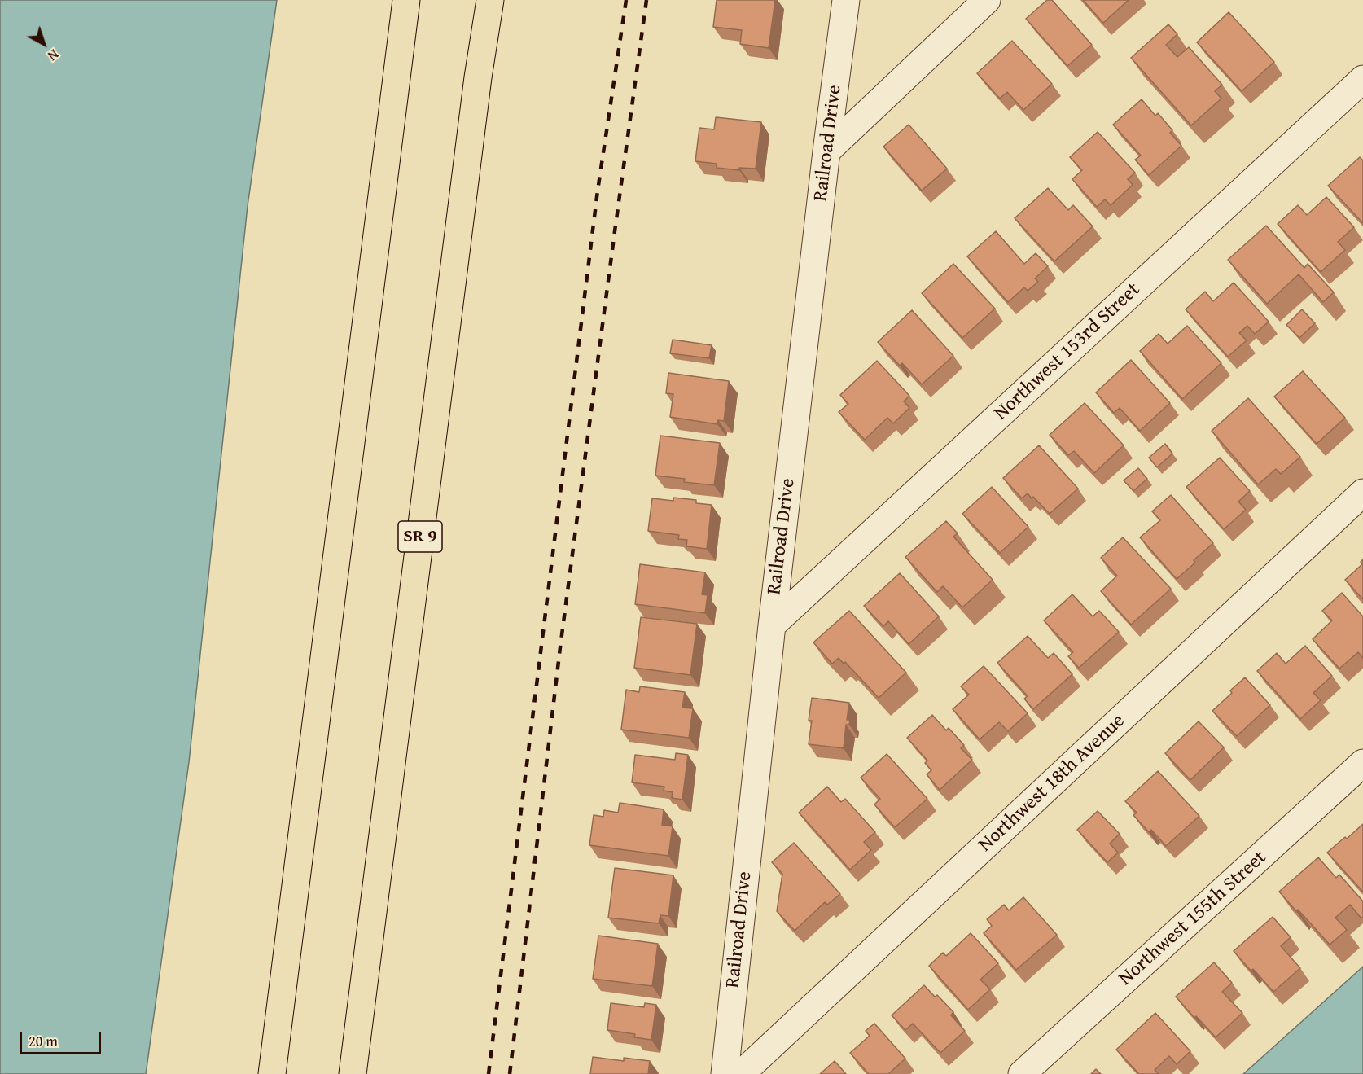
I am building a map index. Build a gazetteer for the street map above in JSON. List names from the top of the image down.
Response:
{
  "streets": {
    "main road": ["SR 9"],
    "street": [
      "Railroad Drive",
      "Northwest 153rd Street",
      "Northwest 18th Avenue",
      "Northwest 155th Street"
    ]
  },
  "crossings": [
    ["Railroad Drive", "Northwest 153rd Street"]
  ],
  "scale_bar": "20 m",
  "north": "bottom right"
}
